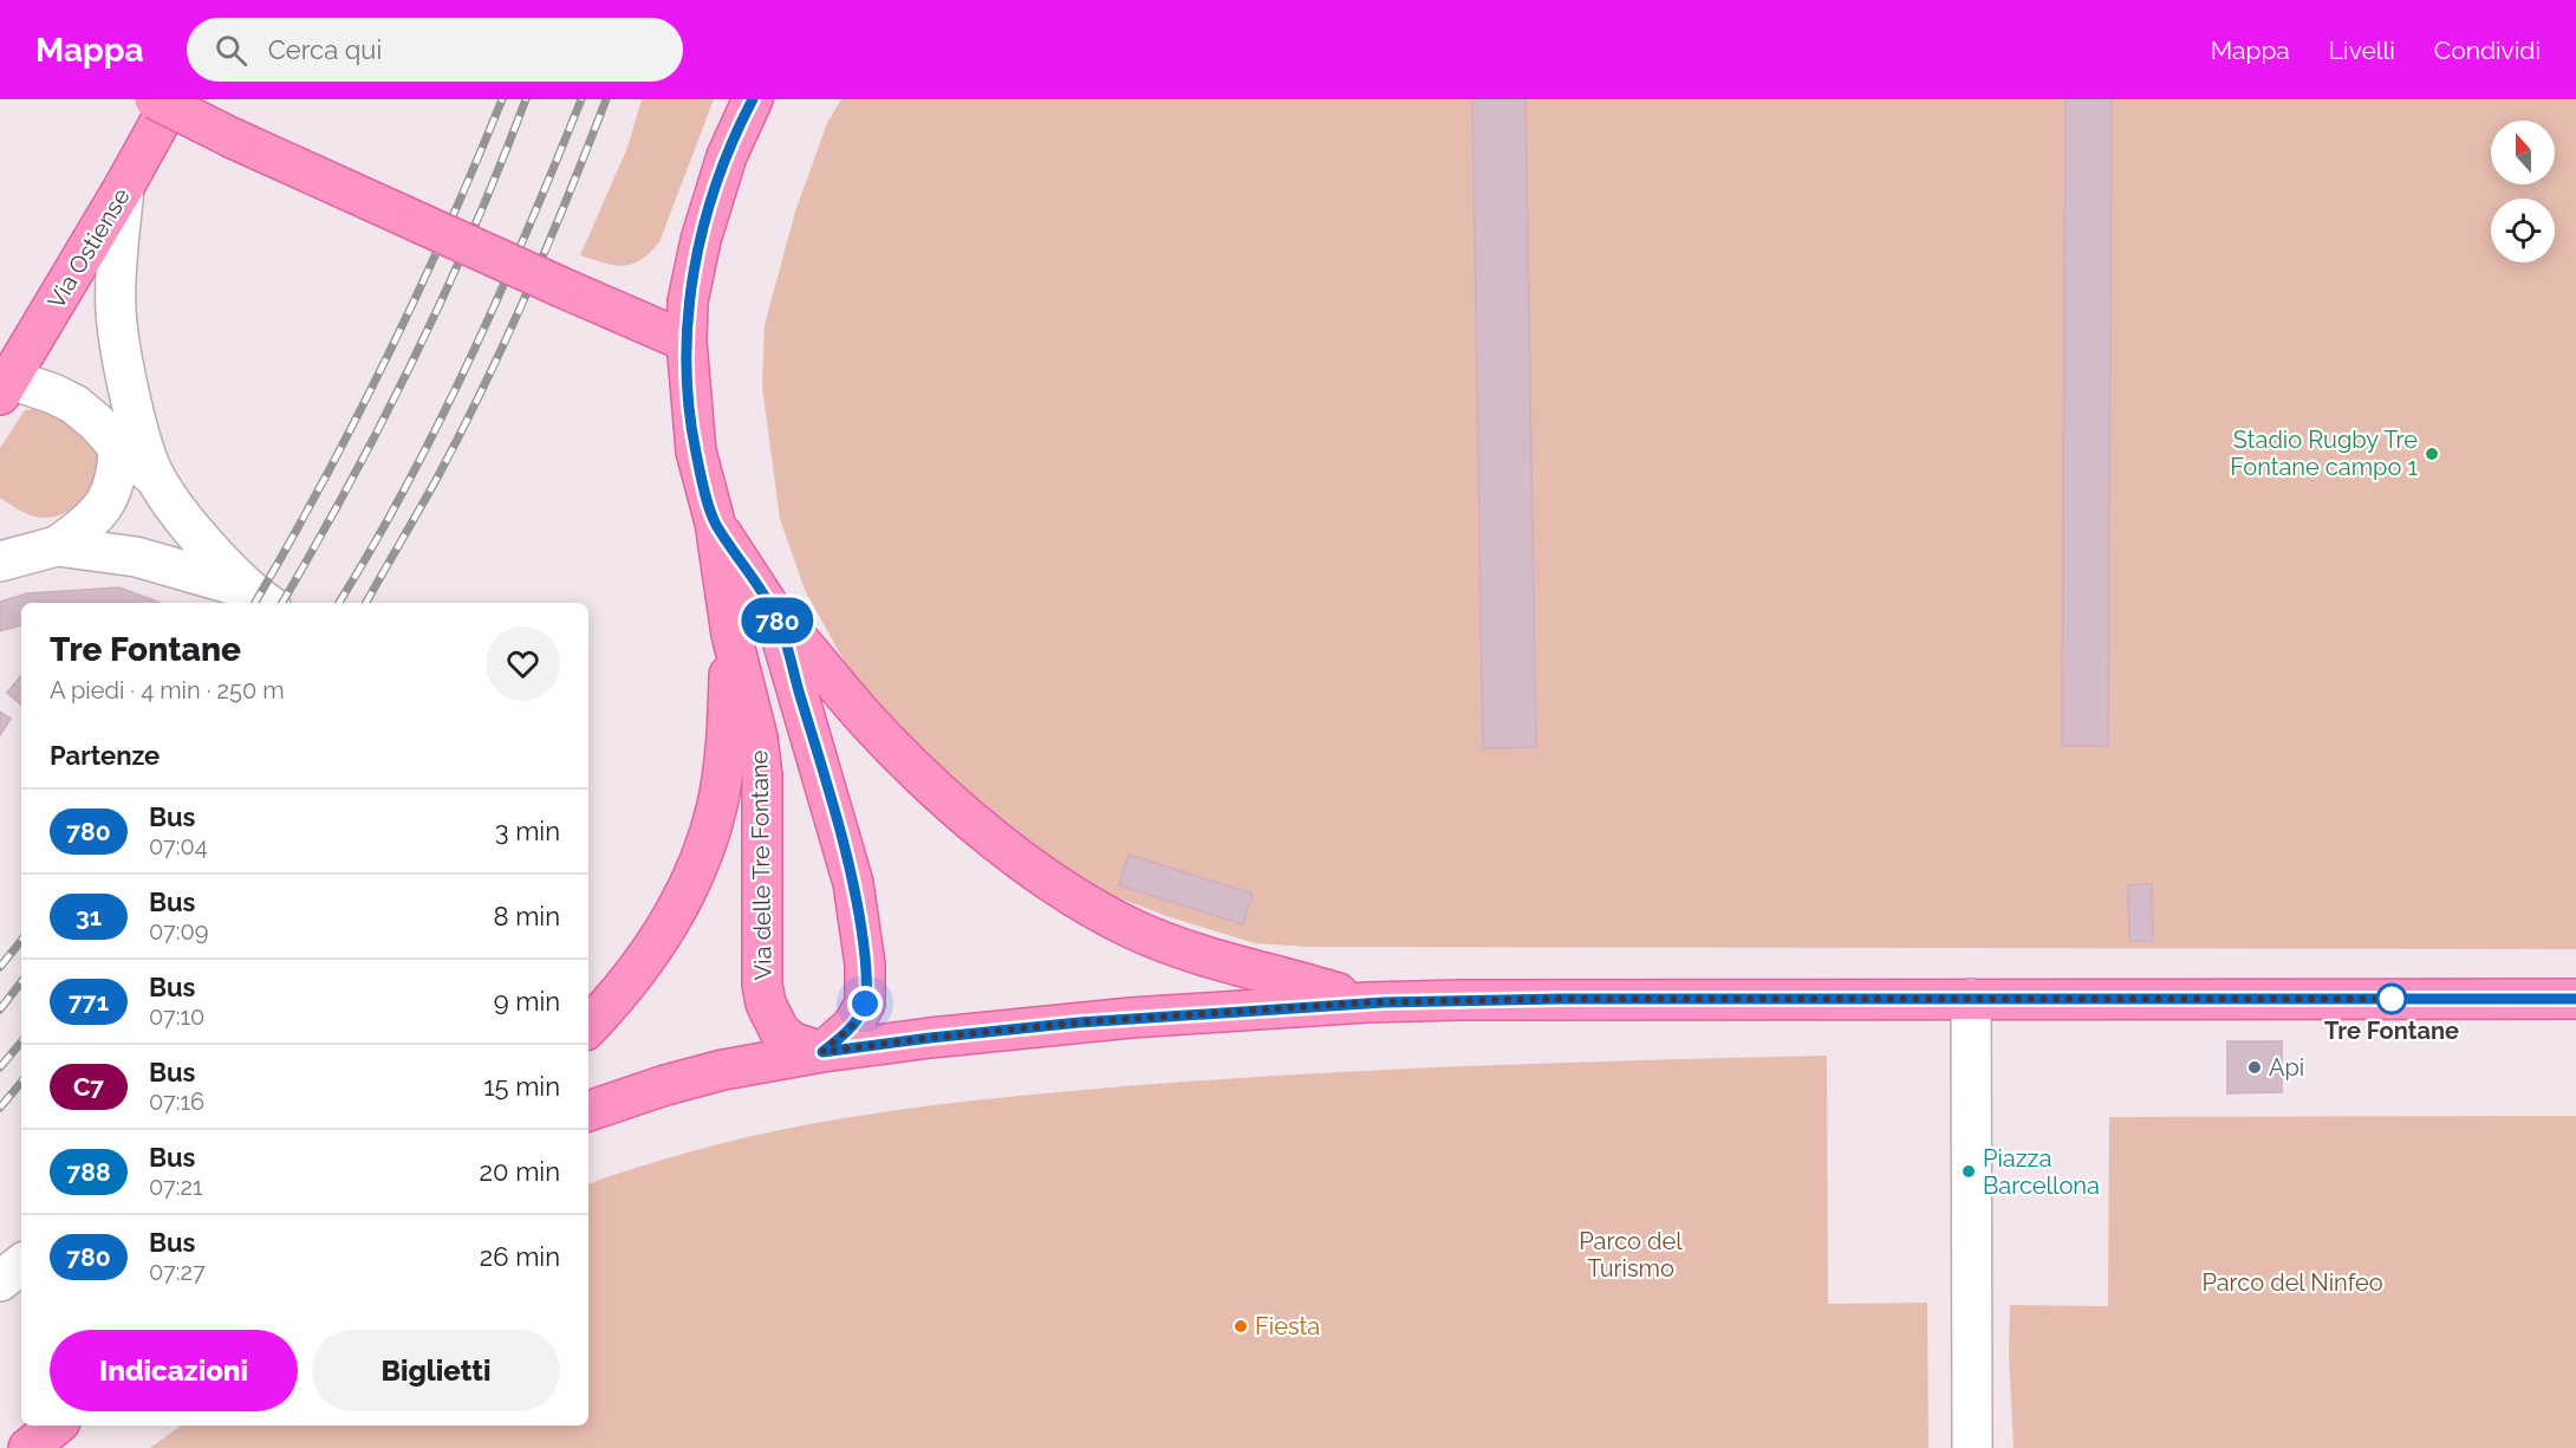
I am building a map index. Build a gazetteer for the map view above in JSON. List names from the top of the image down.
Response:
{
  "streets": {
    "main road": ["Via Ostiense", "Via delle Tre Fontane"]
  },
  "parks": ["Parco del Turismo", "Parco del Ninfeo"],
  "places": [
    "Stadio Rugby Tre Fontane campo 1",
    "Tre Fontane",
    "Api",
    "Piazza Barcellona",
    "Fiesta"
  ],
  "lines": ["bus line 780"],
  "north": "top",
  "page": {
    "header": "Mappa",
    "search": "Cerca qui",
    "nav": ["Mappa", "Livelli", "Condividi"],
    "on_map": "780",
    "heading": [
      ["Tre Fontane", "A piedi · 4 min · 250 m"],
      "Partenze"
    ],
    "list": [
      {
        "mark": "780",
        "name": "Bus",
        "note": "07:04",
        "value": "3 min"
      },
      {
        "mark": "31",
        "name": "Bus",
        "note": "07:09",
        "value": "8 min"
      },
      {
        "mark": "771",
        "name": "Bus",
        "note": "07:10",
        "value": "9 min"
      },
      {
        "mark": "C7",
        "name": "Bus",
        "note": "07:16",
        "value": "15 min"
      },
      {
        "mark": "788",
        "name": "Bus",
        "note": "07:21",
        "value": "20 min"
      },
      {
        "mark": "780",
        "name": "Bus",
        "note": "07:27",
        "value": "26 min"
      }
    ],
    "buttons": ["Indicazioni", "Biglietti"]
  }
}
